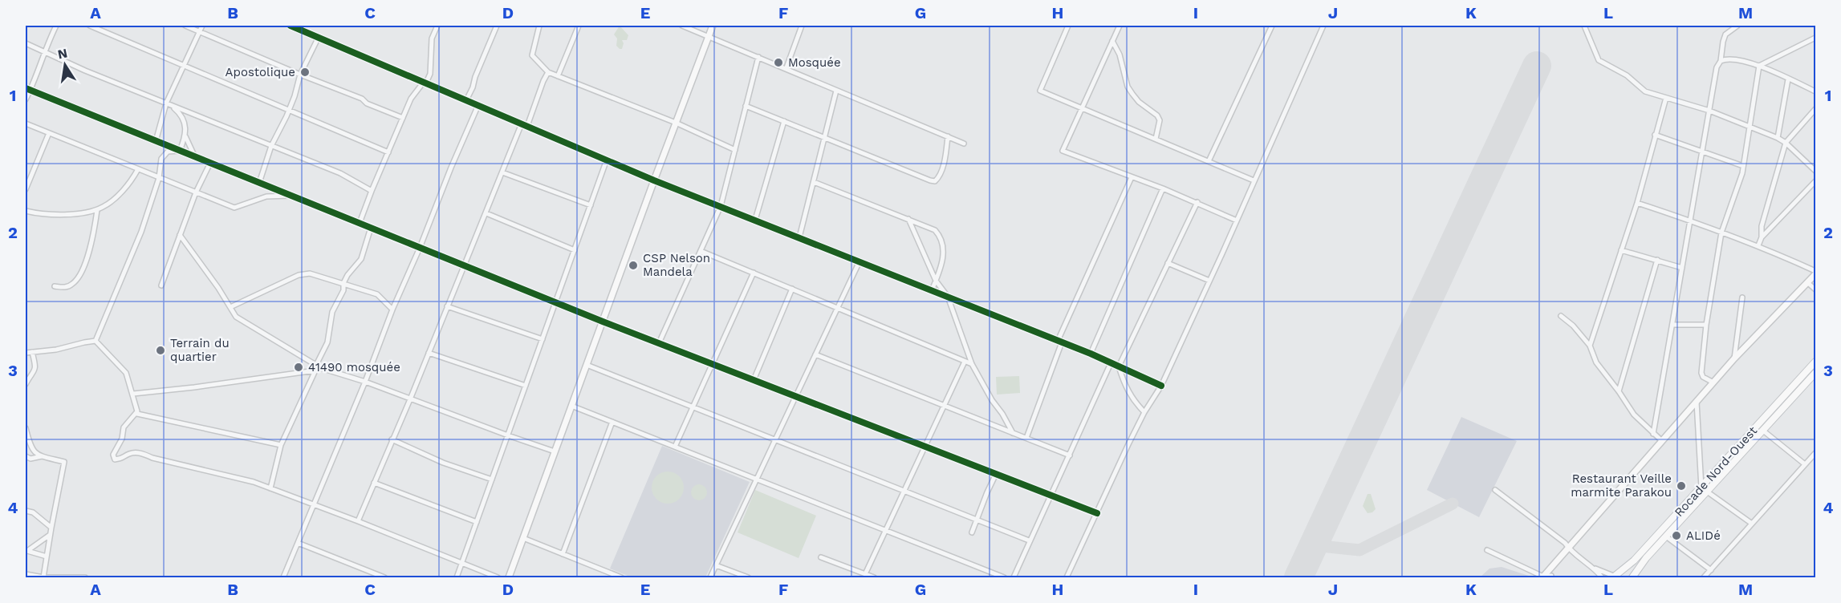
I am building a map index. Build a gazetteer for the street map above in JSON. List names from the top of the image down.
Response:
{
  "streets": {
    "main road": ["Rocade Nord-Ouest"]
  },
  "places": [
    "Mosquée",
    "Apostolique",
    "CSP Nelson Mandela",
    "Terrain du quartier",
    "41490 mosquée",
    "Restaurant Veille marmite Parakou",
    "ALIDé"
  ],
  "north": "top",
  "grid": {
    "columns": [
      "A",
      "B",
      "C",
      "D",
      "E",
      "F",
      "G",
      "H",
      "I",
      "J",
      "K",
      "L",
      "M"
    ],
    "rows": [
      "1",
      "2",
      "3",
      "4"
    ]
  }
}
